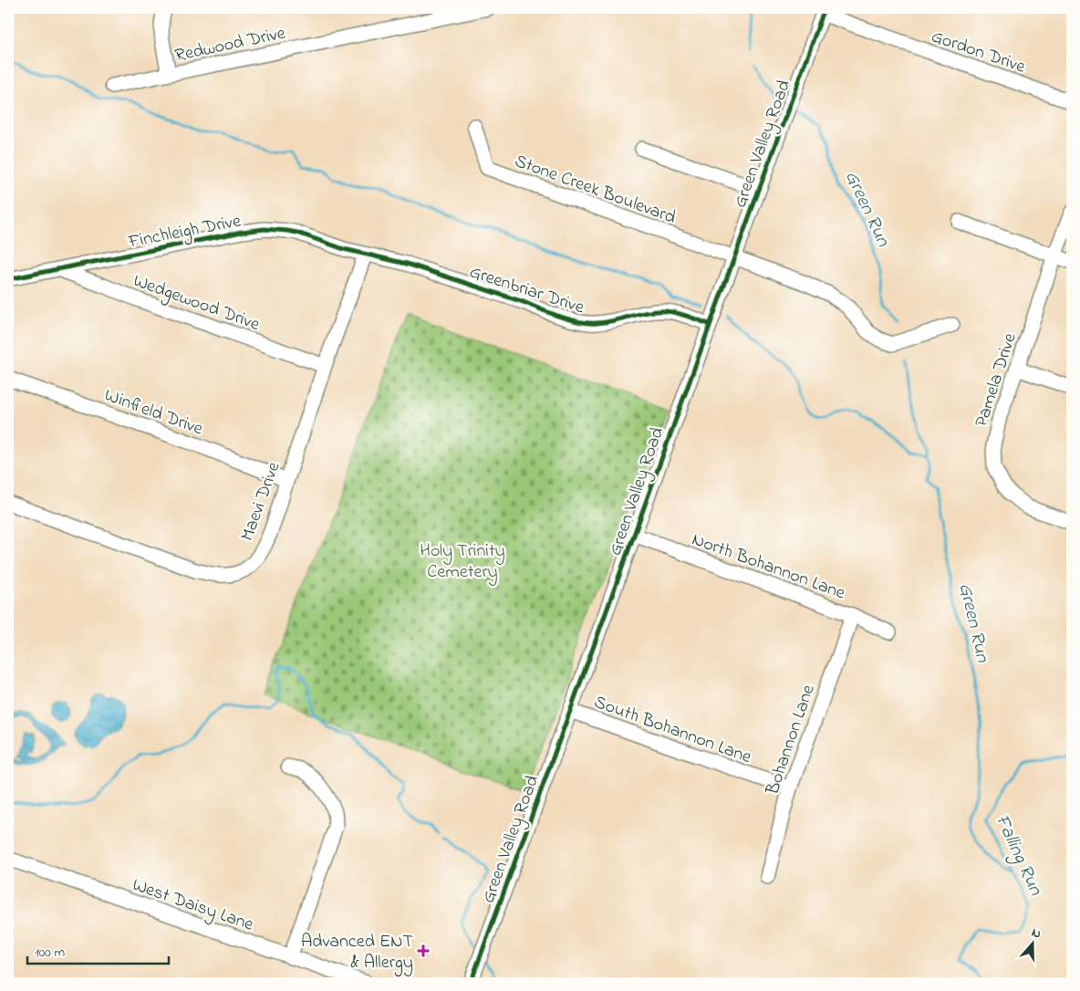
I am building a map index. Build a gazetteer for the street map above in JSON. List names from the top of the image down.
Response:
{
  "streets": {
    "street": [
      "Redwood Drive",
      "Gordon Drive",
      "Green Valley Road",
      "Stone Creek Boulevard",
      "Finchleigh Drive",
      "Greenbriar Drive",
      "Wedgewood Drive",
      "Pamela Drive",
      "Winfield Drive",
      "Maevi Drive",
      "North Bohannon Lane",
      "South Bohannon Lane",
      "Bohannon Lane",
      "West Daisy Lane"
    ]
  },
  "crossings": [
    ["Gordon Drive", "Green Valley Road"],
    ["Green Valley Road", "Stone Creek Boulevard"],
    ["Green Valley Road", "Greenbriar Drive"],
    ["Green Valley Road", "North Bohannon Lane"],
    ["Green Valley Road", "South Bohannon Lane"],
    ["Finchleigh Drive", "Greenbriar Drive"],
    ["Finchleigh Drive", "Wedgewood Drive"],
    ["Finchleigh Drive", "Maevi Drive"],
    ["Greenbriar Drive", "Maevi Drive"],
    ["Wedgewood Drive", "Maevi Drive"],
    ["Winfield Drive", "Maevi Drive"],
    ["North Bohannon Lane", "Bohannon Lane"],
    ["South Bohannon Lane", "Bohannon Lane"]
  ],
  "water": ["Green Run", "Falling Run"],
  "parks": ["Holy Trinity Cemetery"],
  "places": {
    "health": ["Advanced ENT & Allergy"]
  },
  "scale_bar": "100 m",
  "north": "top"
}
